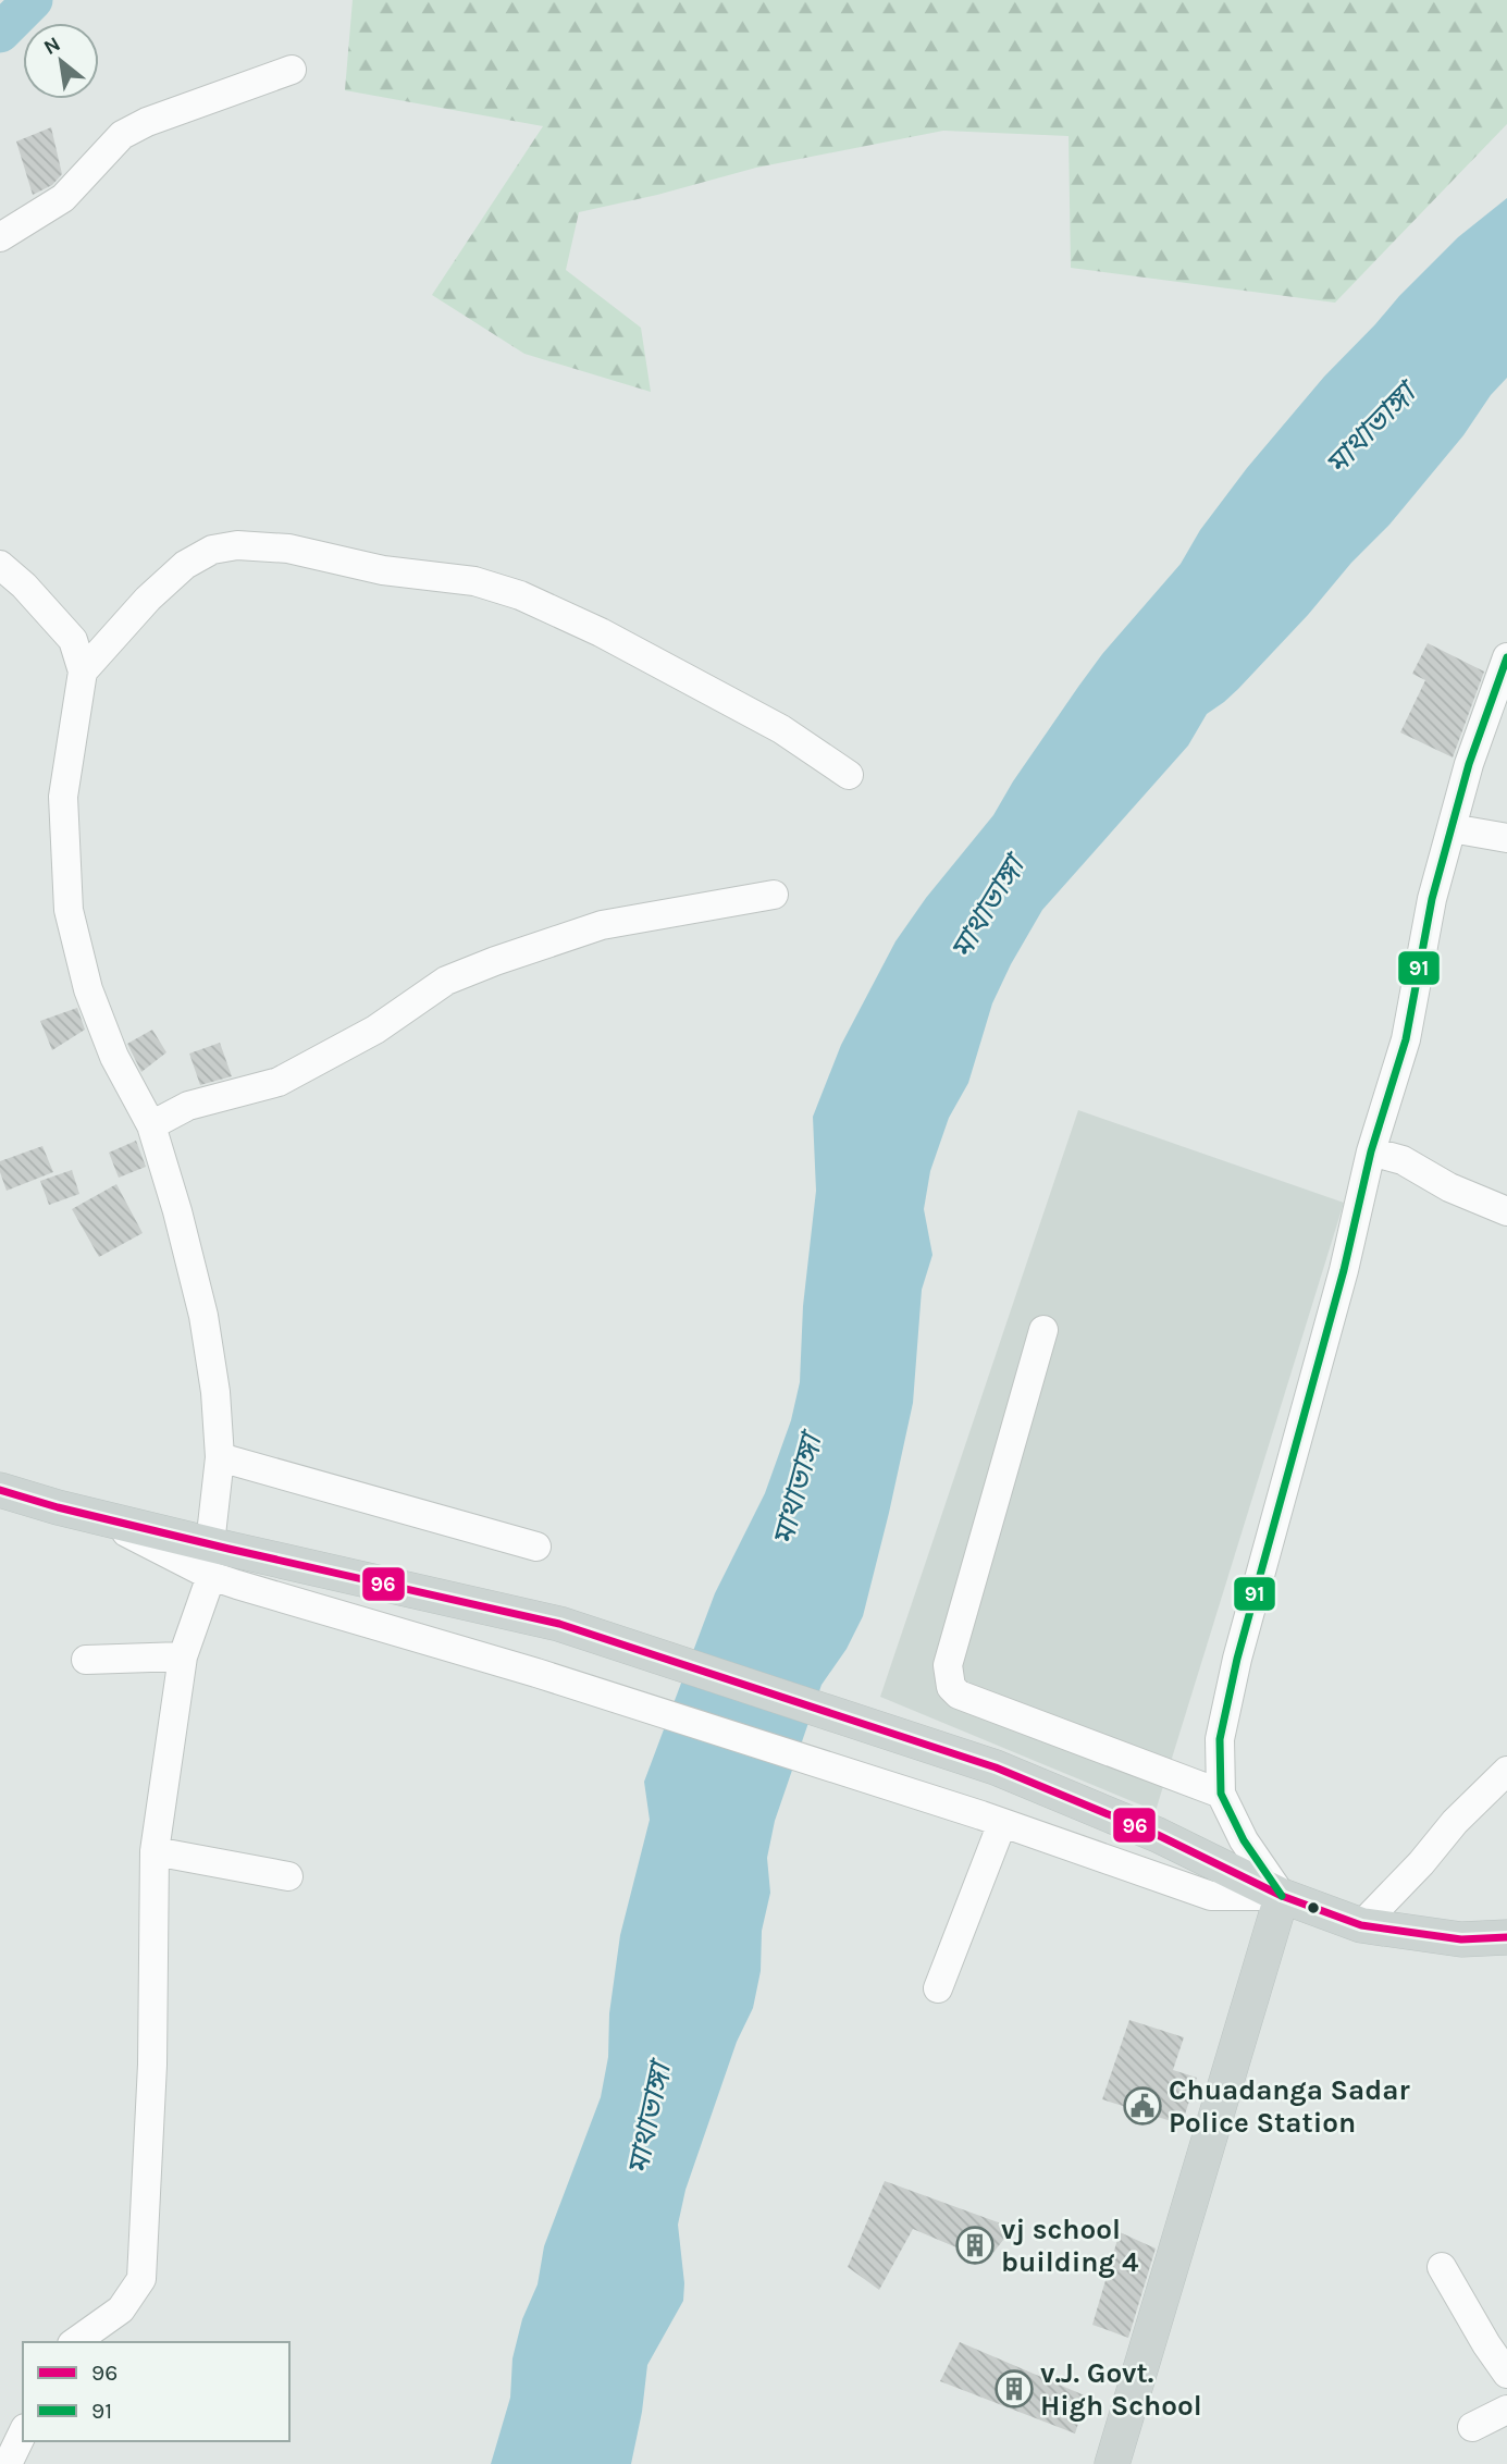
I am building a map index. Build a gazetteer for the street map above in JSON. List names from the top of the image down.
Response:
{
  "water": ["মাথাভাঙ্গা"],
  "places": {
    "public building": ["Chuadanga Sadar Police Station"],
    "building": ["vj school building 4", "v.J. Govt. High School"]
  },
  "lines": ["transit line 91", "transit line 96"],
  "legend": ["96", "91"],
  "north": "top left"
}
